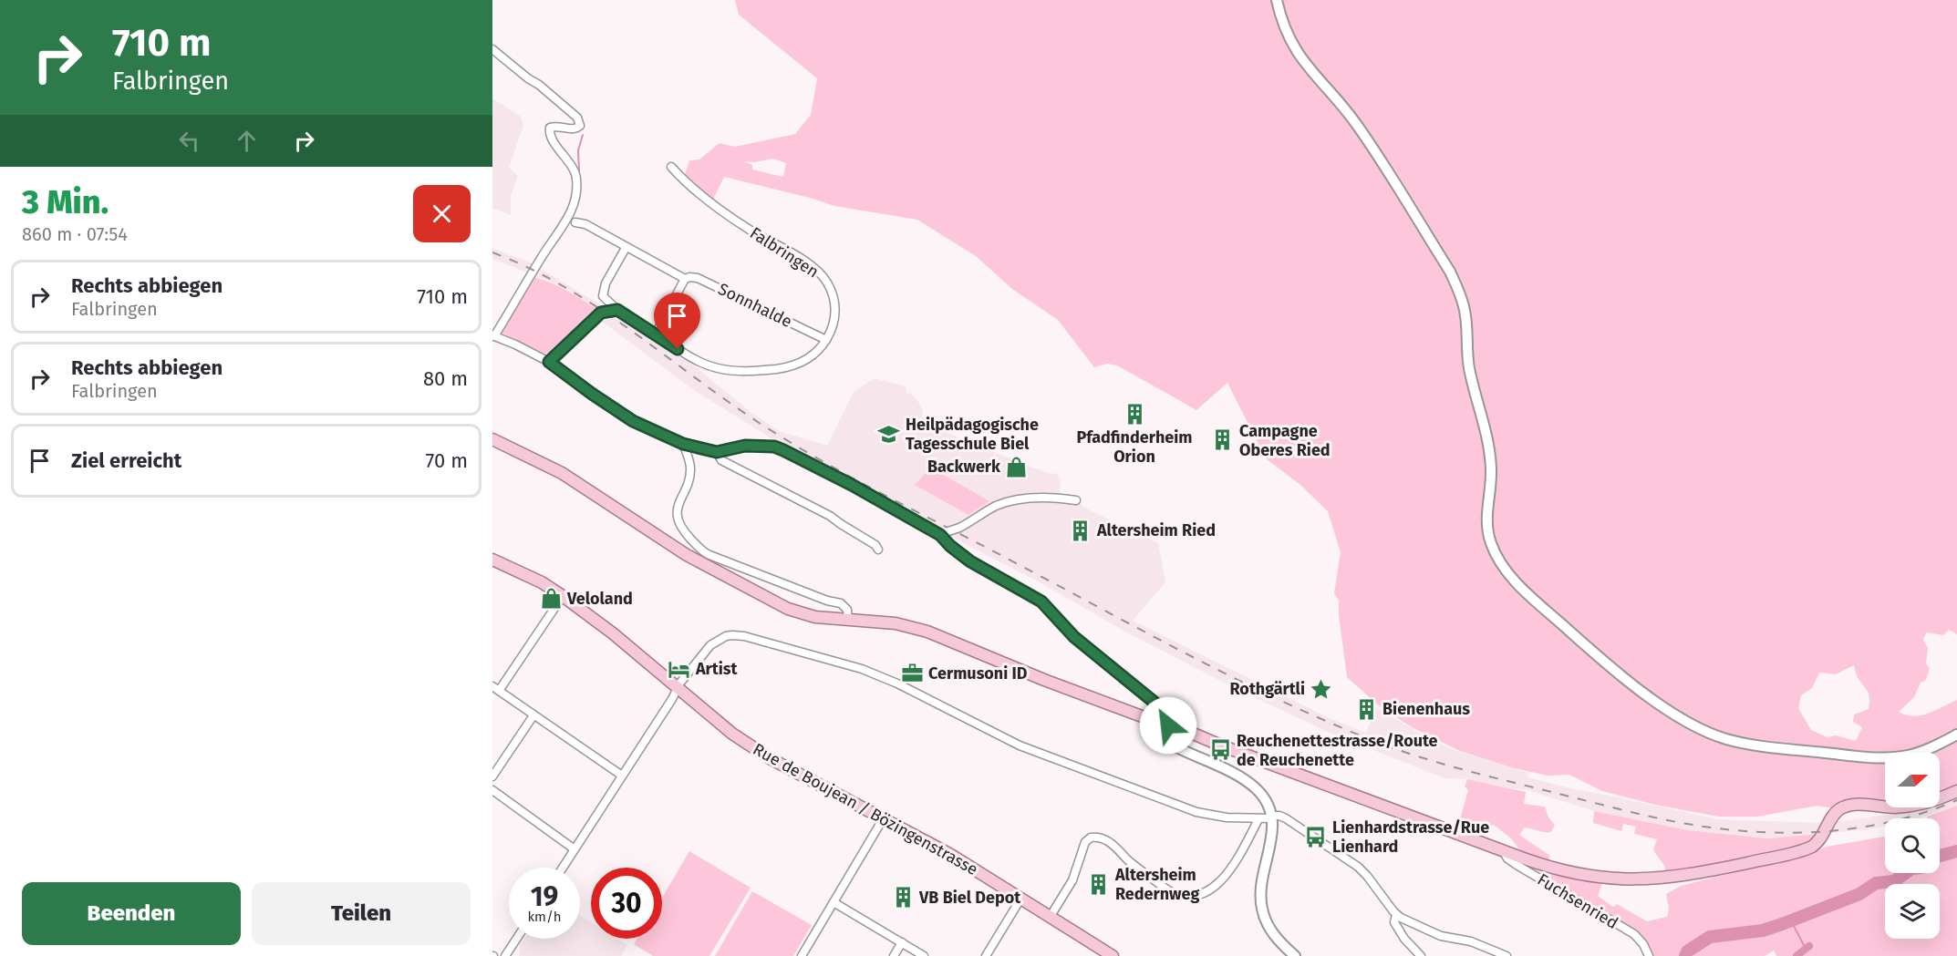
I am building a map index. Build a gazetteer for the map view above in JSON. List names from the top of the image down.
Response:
{
  "streets": {
    "main road": ["Rue de Boujean / Bözingenstrasse"],
    "street": ["Falbringen", "Sonnhalde", "Fuchsenried"]
  },
  "crossings": [
    ["Falbringen", "Sonnhalde"]
  ],
  "places": {
    "building": [
      "Pfadfinderheim Orion",
      "Campagne Oberes Ried",
      "Altersheim Ried",
      "Bienenhaus",
      "Altersheim Redernweg",
      "VB Biel Depot"
    ],
    "school or university": ["Heilpädagogische Tagesschule Biel"],
    "shop": ["Backwerk", "Veloland"],
    "hotel": ["Artist"],
    "office": ["Cermusoni ID"],
    "place": ["Rothgärtli"],
    "bus stop": ["Reuchenettestrasse/Route de Reuchenette", "Lienhardstrasse/Rue Lienhard"]
  },
  "north": "right",
  "page": {
    "turn": ["710 m", "Falbringen"],
    "heading": ["3 Min.", "860 m · 07:54"],
    "list": [
      {
        "name": "Rechts abbiegen",
        "note": "Falbringen",
        "value": "710 m"
      },
      {
        "name": "Rechts abbiegen",
        "note": "Falbringen",
        "value": "80 m"
      },
      {
        "name": "Ziel erreicht",
        "value": "70 m"
      }
    ],
    "speed": "19 km/h",
    "limit": "30",
    "buttons": ["Beenden", "Teilen"]
  }
}
